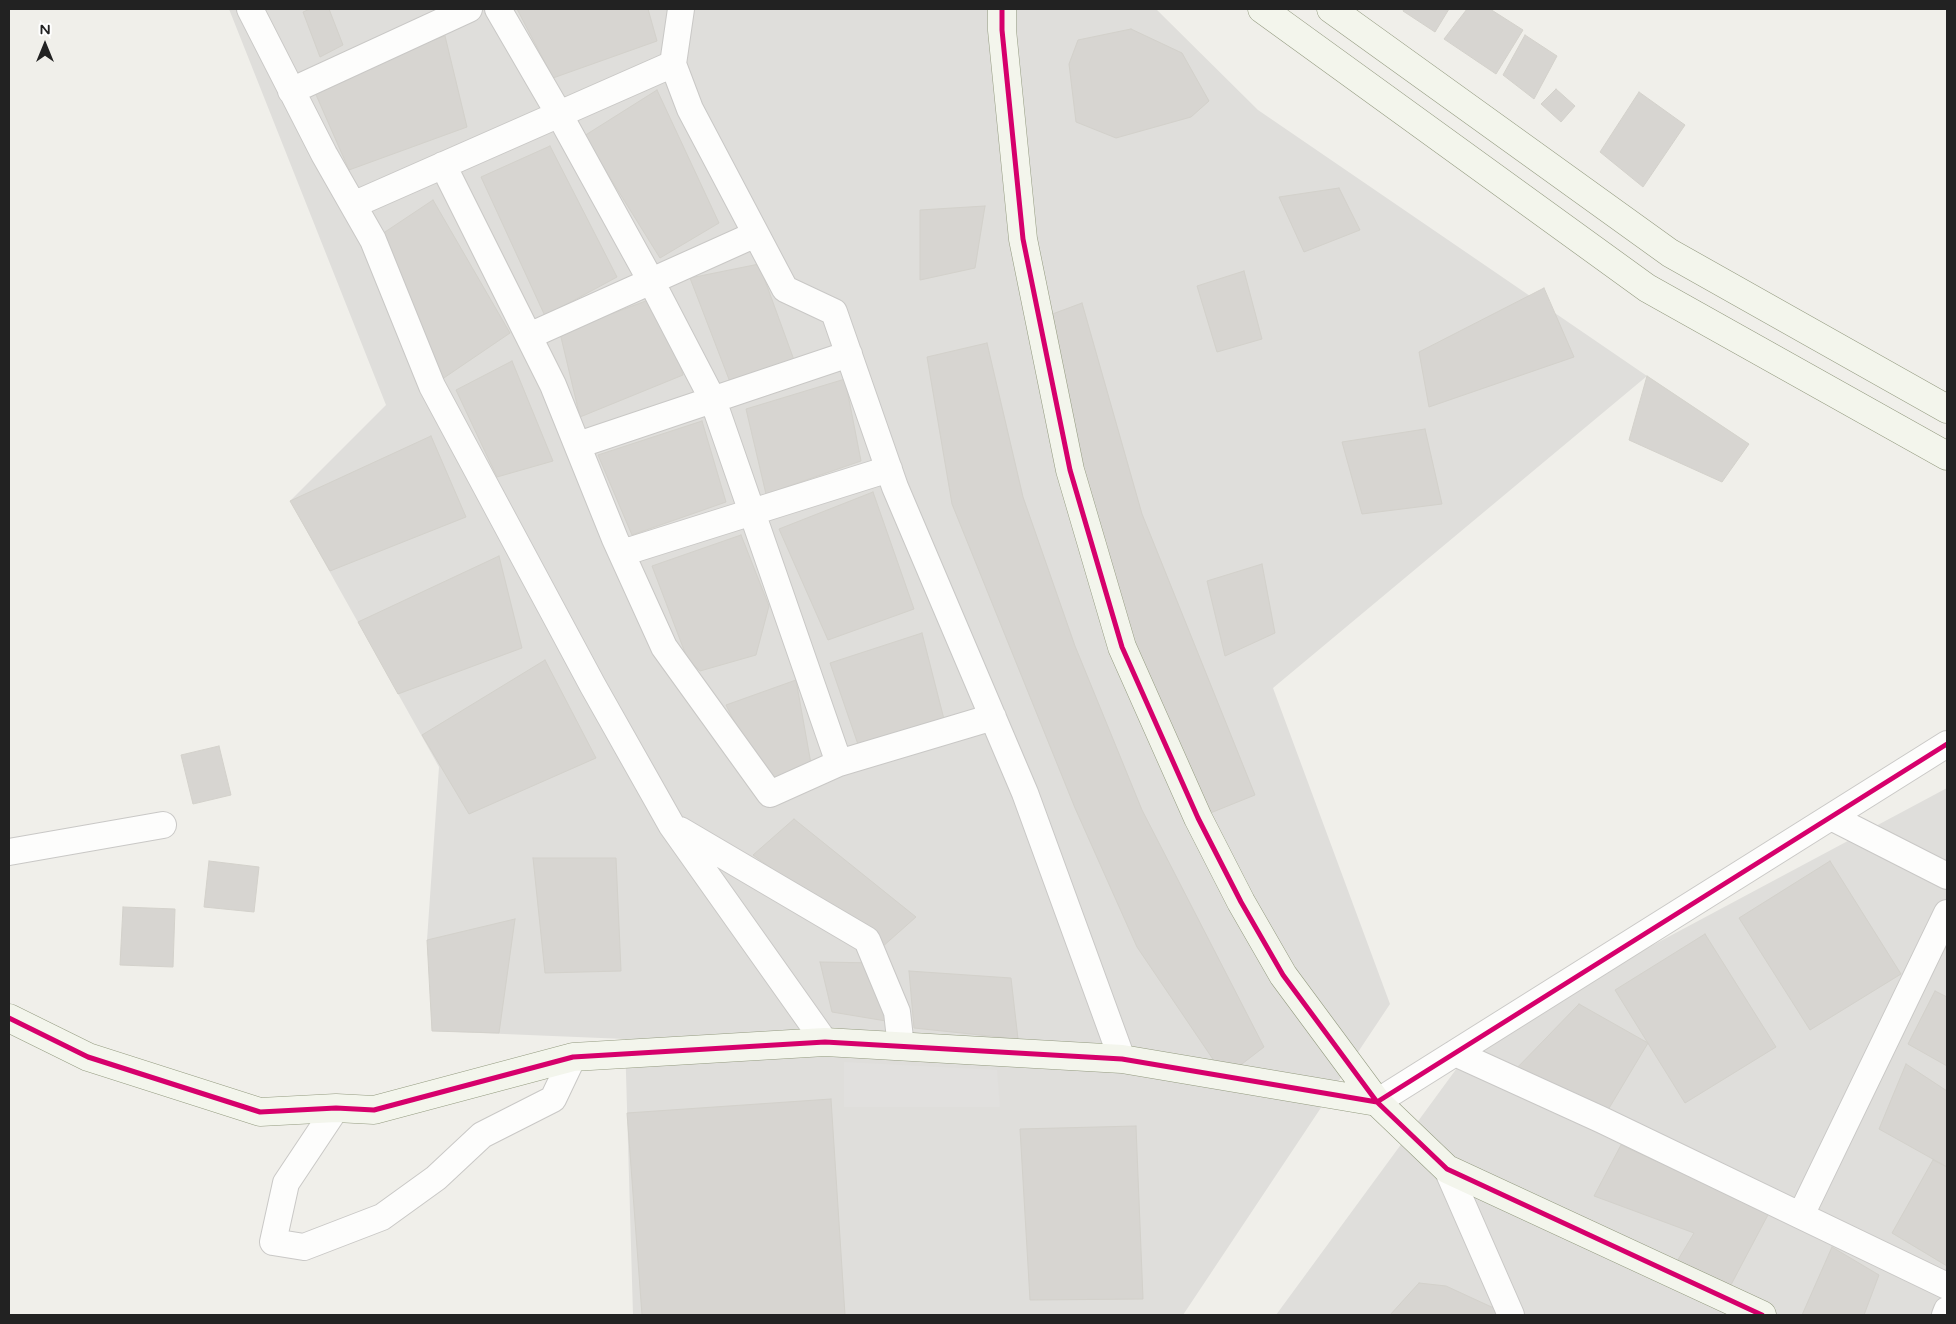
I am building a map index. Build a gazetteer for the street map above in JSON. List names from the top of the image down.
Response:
{
  "north": "top"
}
